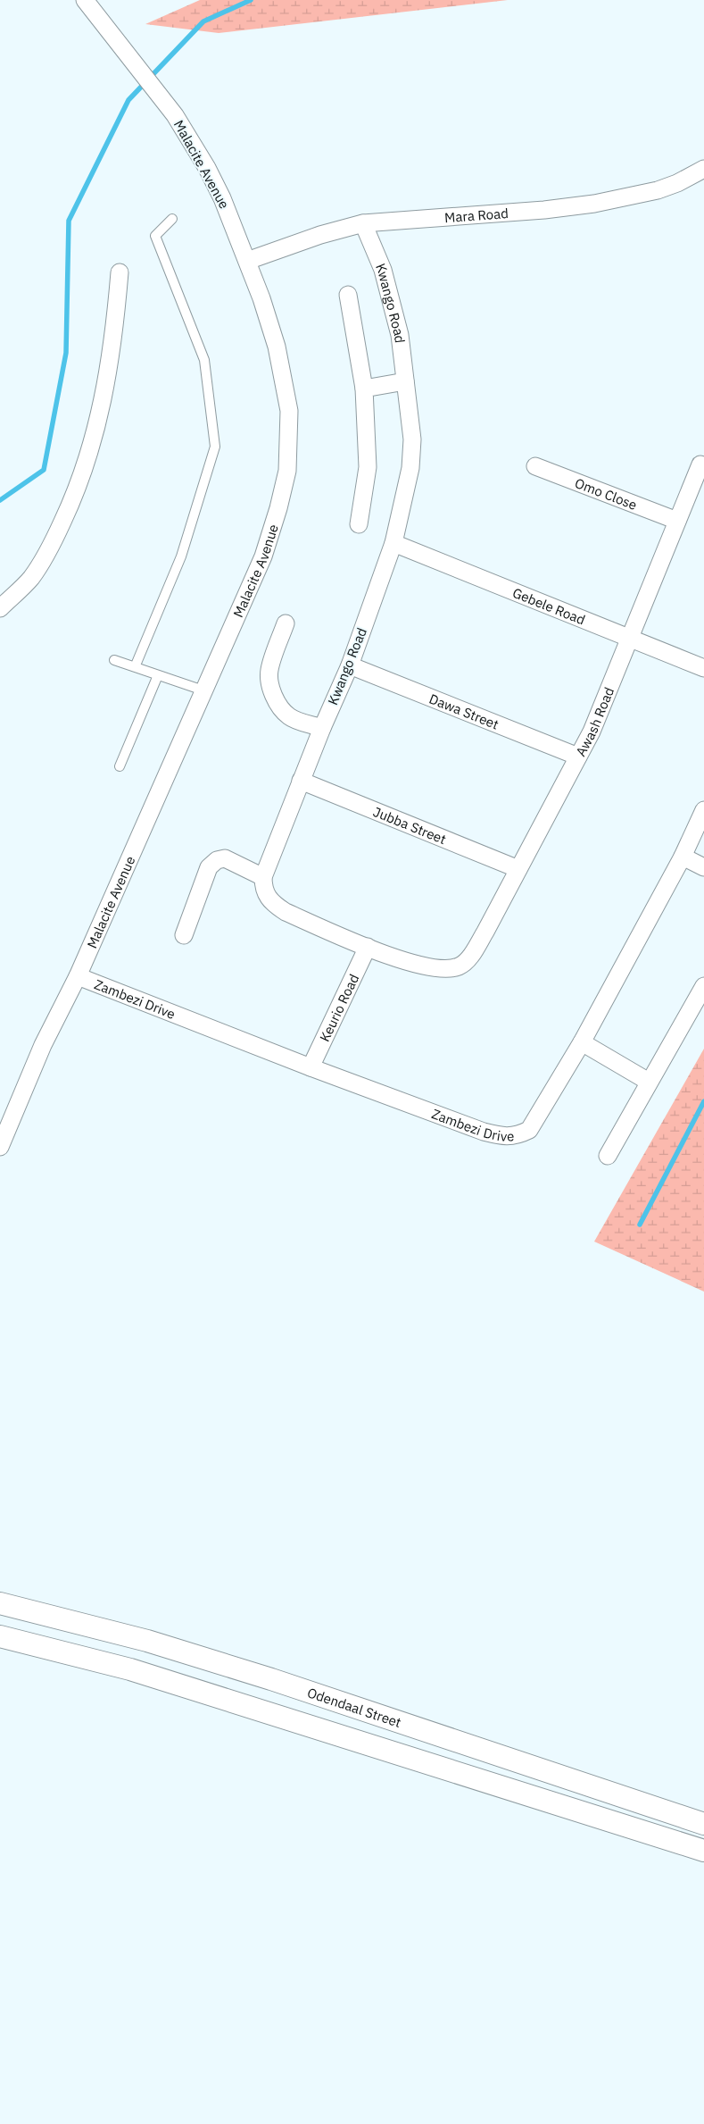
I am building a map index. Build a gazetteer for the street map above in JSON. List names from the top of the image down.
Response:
{
  "streets": {
    "street": [
      "Malacite Avenue",
      "Mara Road",
      "Kwango Road",
      "Omo Close",
      "Gebele Road",
      "Dawa Street",
      "Awash Road",
      "Jubba Street",
      "Zambezi Drive",
      "Keurio Road",
      "Odendaal Street"
    ]
  },
  "crossings": [
    ["Malacite Avenue", "Mara Road"],
    ["Malacite Avenue", "Zambezi Drive"],
    ["Mara Road", "Kwango Road"],
    ["Kwango Road", "Gebele Road"],
    ["Kwango Road", "Dawa Street"],
    ["Kwango Road", "Jubba Street"],
    ["Omo Close", "Awash Road"],
    ["Gebele Road", "Awash Road"],
    ["Dawa Street", "Awash Road"],
    ["Awash Road", "Jubba Street"],
    ["Awash Road", "Keurio Road"],
    ["Zambezi Drive", "Keurio Road"]
  ]
}
